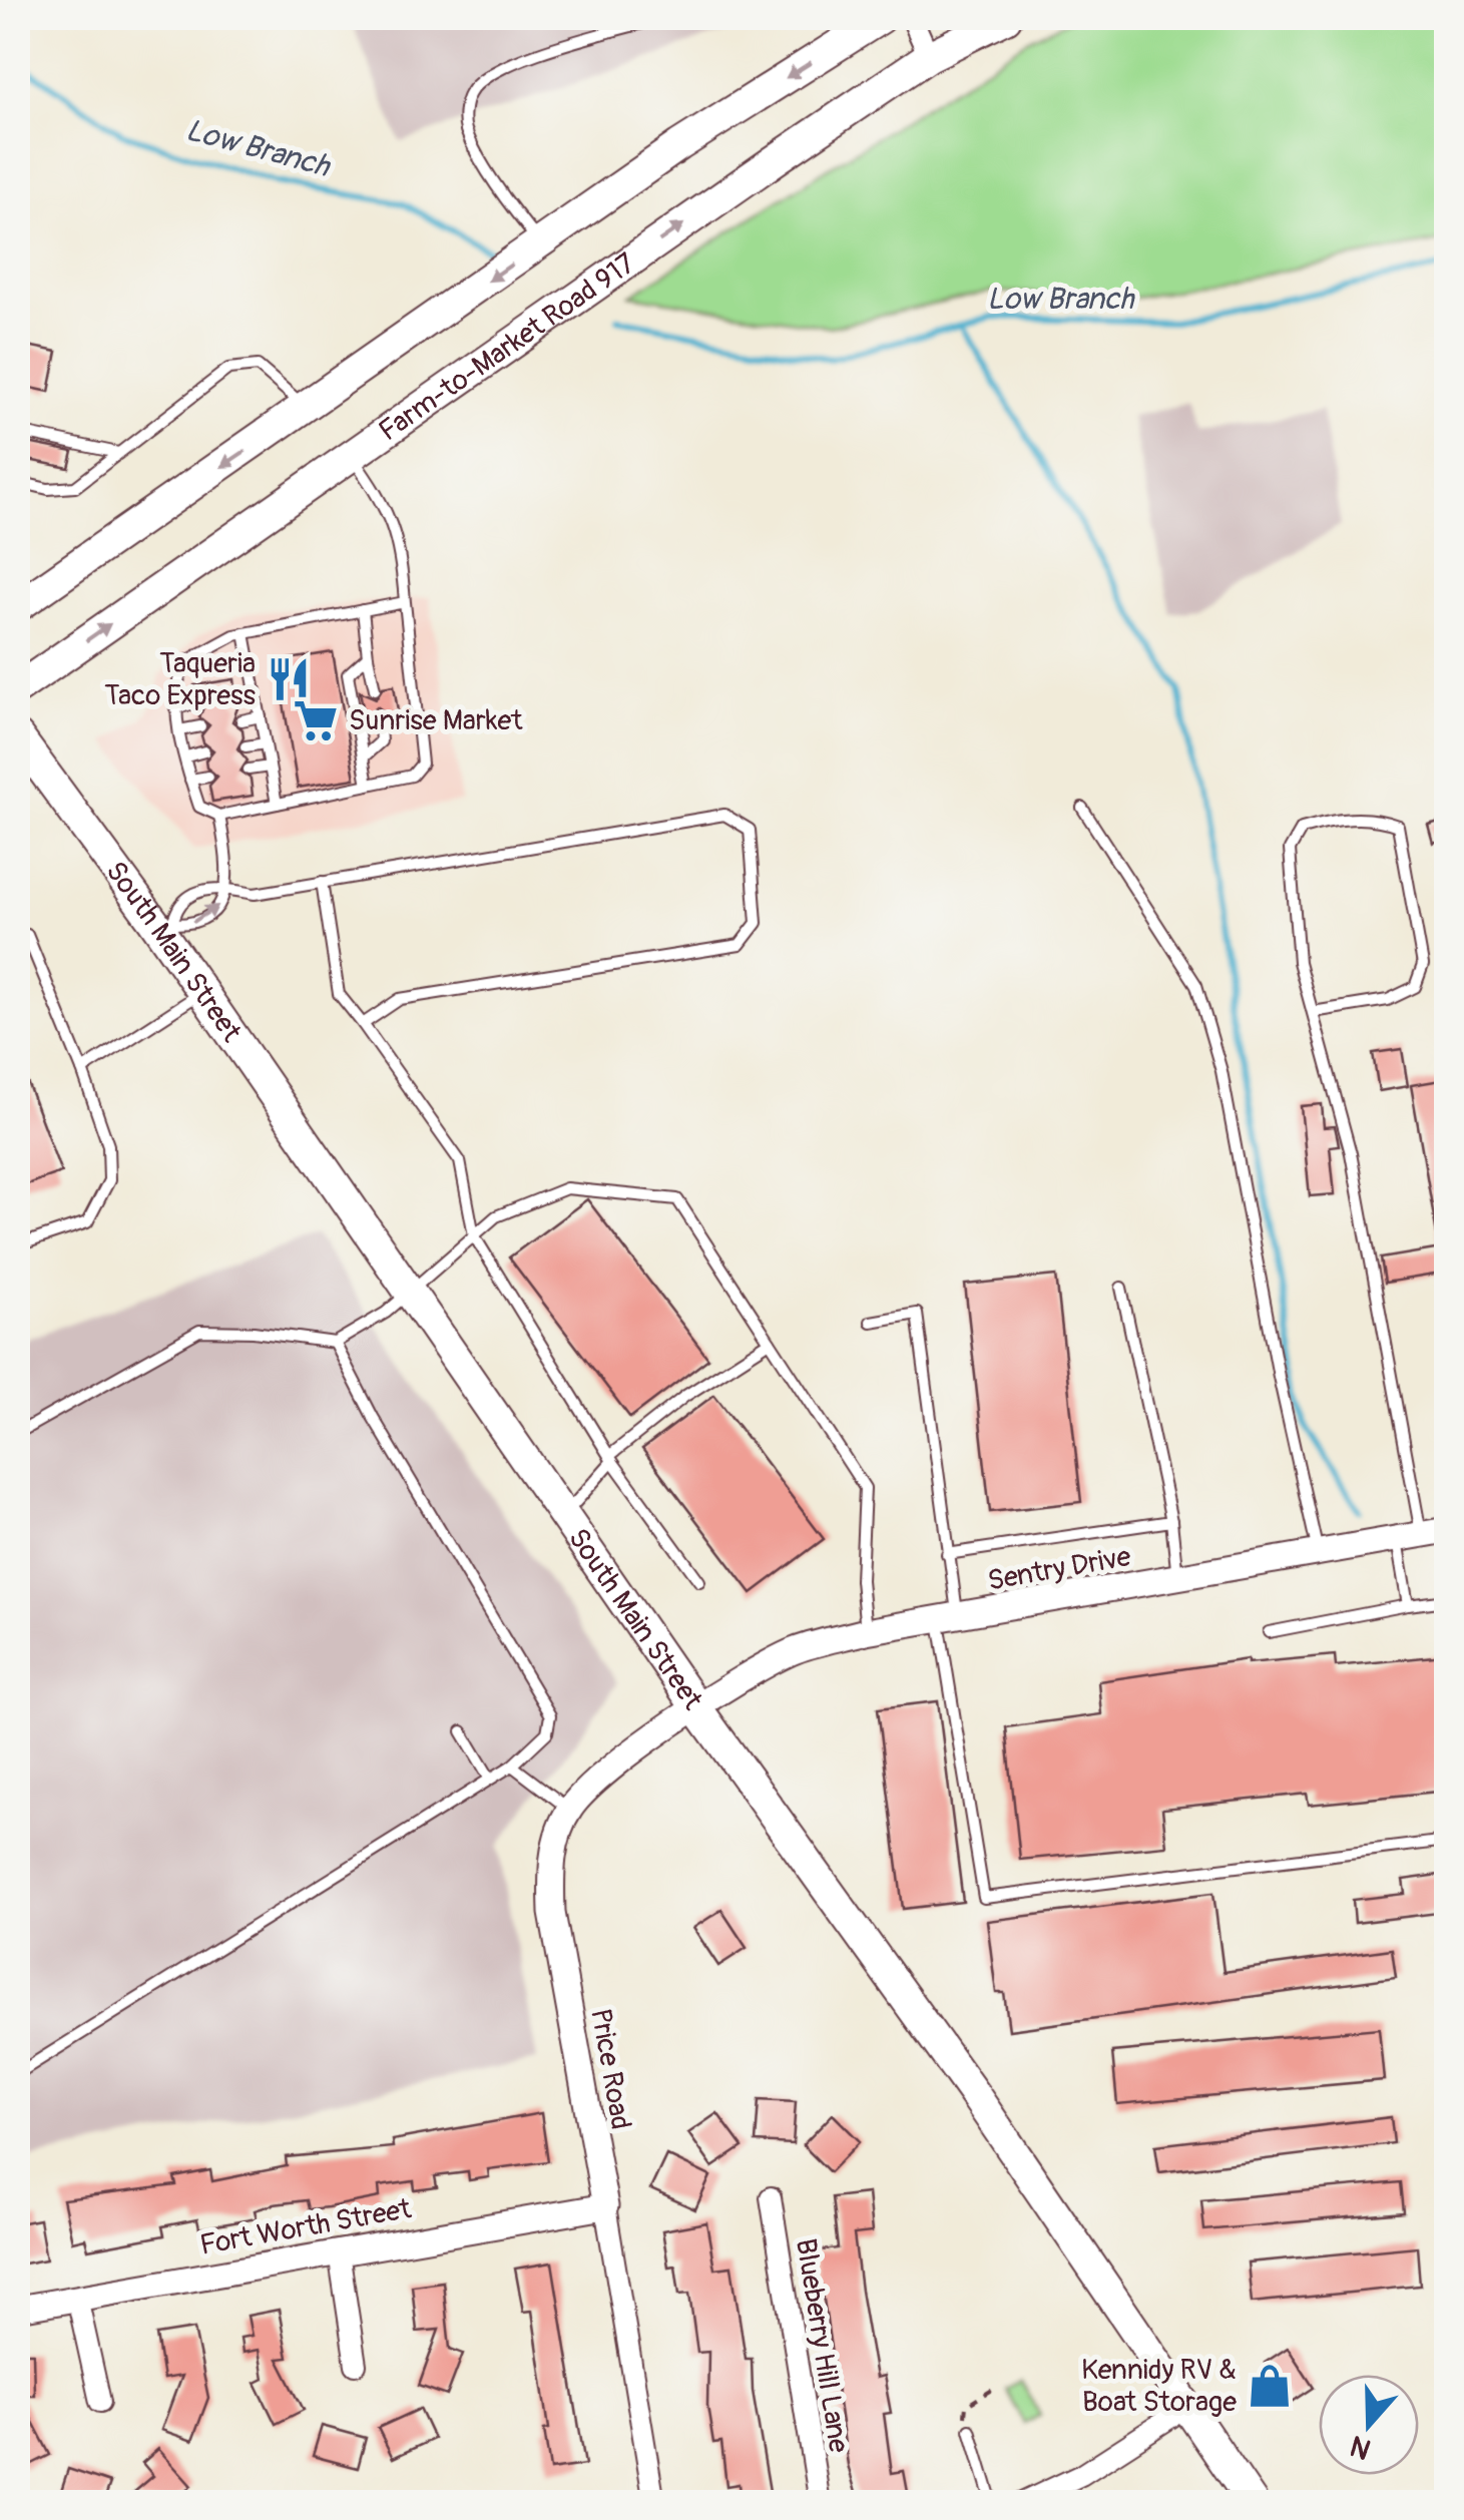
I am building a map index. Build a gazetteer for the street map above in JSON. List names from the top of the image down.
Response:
{
  "streets": {
    "main road": ["Farm-to-Market Road 917", "South Main Street"],
    "street": [
      "Sentry Drive",
      "Price Road",
      "Fort Worth Street",
      "Blueberry Hill Lane"
    ]
  },
  "crossings": [
    ["South Main Street", "Sentry Drive"],
    ["South Main Street", "Price Road"],
    ["Sentry Drive", "Price Road"],
    ["Price Road", "Fort Worth Street"]
  ],
  "water": ["Low Branch"],
  "places": {
    "restaurant": ["Taqueria Taco Express"],
    "supermarket": ["Sunrise Market"],
    "shop": ["Kennidy RV & Boat Storage"]
  },
  "north": "bottom"
}
